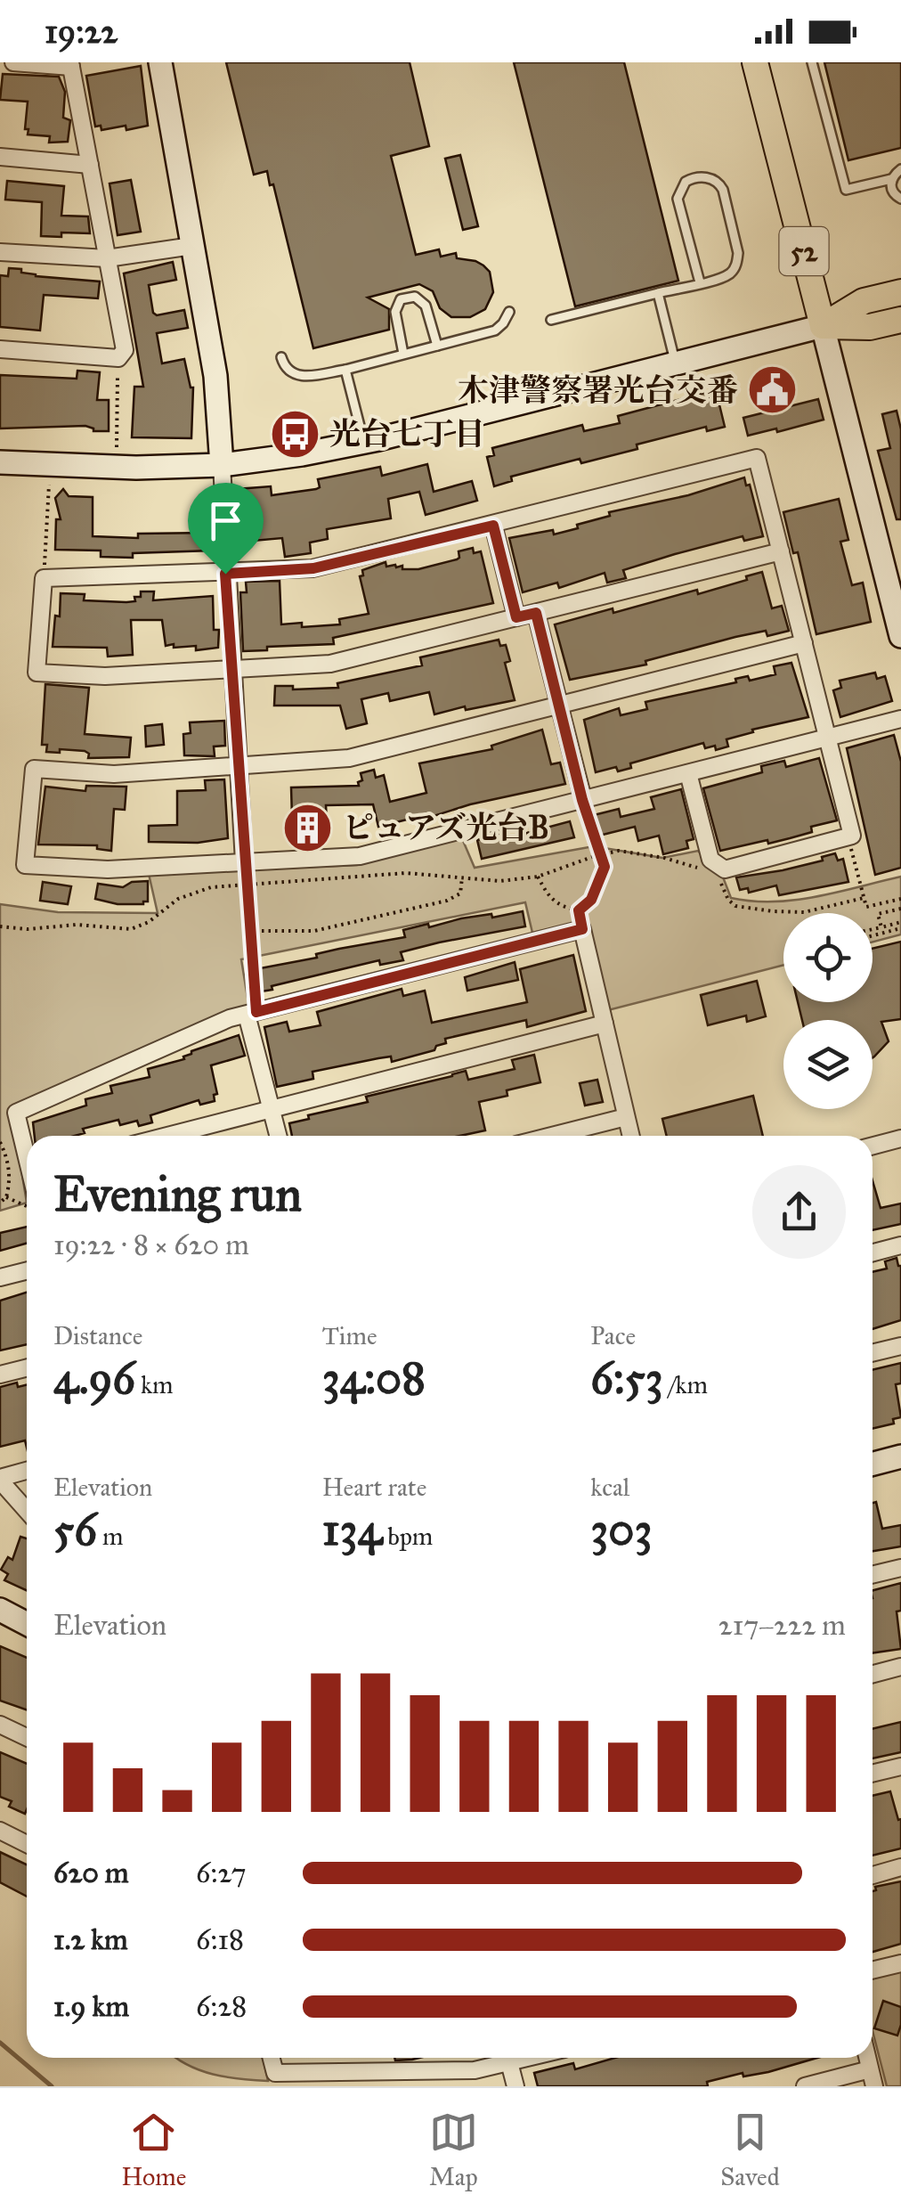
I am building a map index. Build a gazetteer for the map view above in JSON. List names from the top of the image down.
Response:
{
  "streets": {
    "main road": ["52"]
  },
  "places": {
    "public building": ["木津警察署光台交番"],
    "bus stop": ["光台七丁目"],
    "building": ["ピュアズ光台B"]
  },
  "page": {
    "status": "19:22",
    "heading": ["Evening run", "19:22 · 8 × 620 m"],
    "stats": [
      ["Distance", "4.96 km"],
      ["Time", "34:08"],
      ["Pace", "6:53 /km"],
      ["Elevation", "56 m"],
      ["Heart rate", "134 bpm"],
      ["kcal", "303"]
    ],
    "chart": ["Elevation", "217–222 m"],
    "list": [
      {
        "name": "620 m",
        "note": "6:27"
      },
      {
        "name": "1.2 km",
        "note": "6:18"
      },
      {
        "name": "1.9 km",
        "note": "6:28"
      }
    ],
    "tabs": ["Home", "Map", "Saved"]
  }
}
